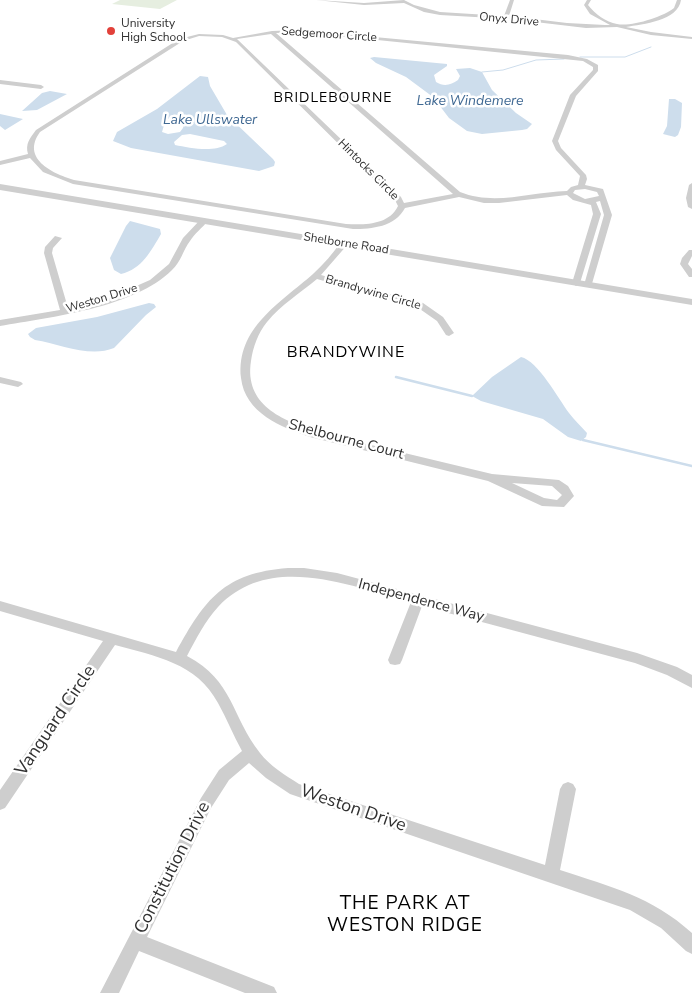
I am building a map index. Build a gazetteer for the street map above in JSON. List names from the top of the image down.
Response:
{
  "streets": {
    "street": [
      "Onyx Drive",
      "Sedgemoor Circle",
      "Hintocks Circle",
      "Shelborne Road",
      "Brandywine Circle",
      "Weston Drive",
      "Shelbourne Court",
      "Independence Way",
      "Vanguard Circle",
      "Constitution Drive"
    ]
  },
  "crossings": [
    ["Shelborne Road", "Weston Drive"],
    ["Shelborne Road", "Shelbourne Court"],
    ["Brandywine Circle", "Shelbourne Court"],
    ["Weston Drive", "Independence Way"],
    ["Weston Drive", "Vanguard Circle"],
    ["Weston Drive", "Constitution Drive"]
  ],
  "districts": ["BRIDLEBOURNE", "BRANDYWINE", "THE PARK AT WESTON RIDGE"],
  "water": ["Lake Windemere", "Lake Ullswater"],
  "places": ["University High School"]
}
